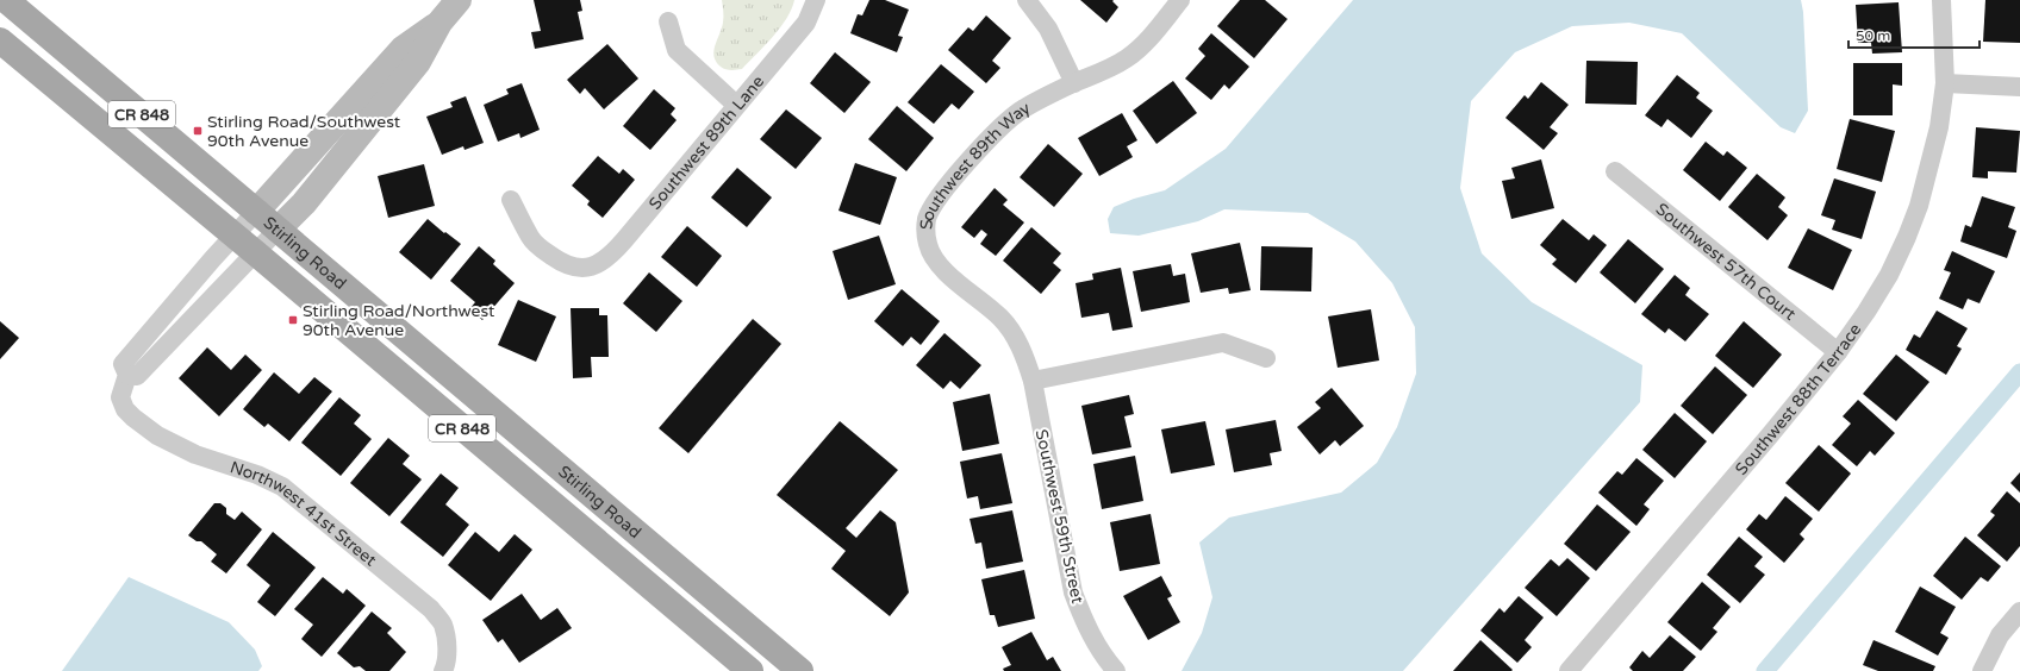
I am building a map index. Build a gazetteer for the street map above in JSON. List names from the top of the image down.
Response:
{
  "streets": {
    "main road": ["CR 848", "Stirling Road"],
    "street": [
      "Southwest 89th Lane",
      "Southwest 89th Way",
      "Southwest 57th Court",
      "Southwest 88th Terrace",
      "Northwest 41st Street",
      "Southwest 59th Street"
    ]
  },
  "crossings": [
    ["Southwest 89th Way", "Southwest 59th Street"],
    ["Stirling Road", "Northwest 41st Street"],
    ["Southwest 57th Court", "Southwest 88th Terrace"]
  ],
  "places": {
    "transit": ["Stirling Road/Southwest 90th Avenue", "Stirling Road/Northwest 90th Avenue"]
  },
  "scale_bar": "50 m"
}
